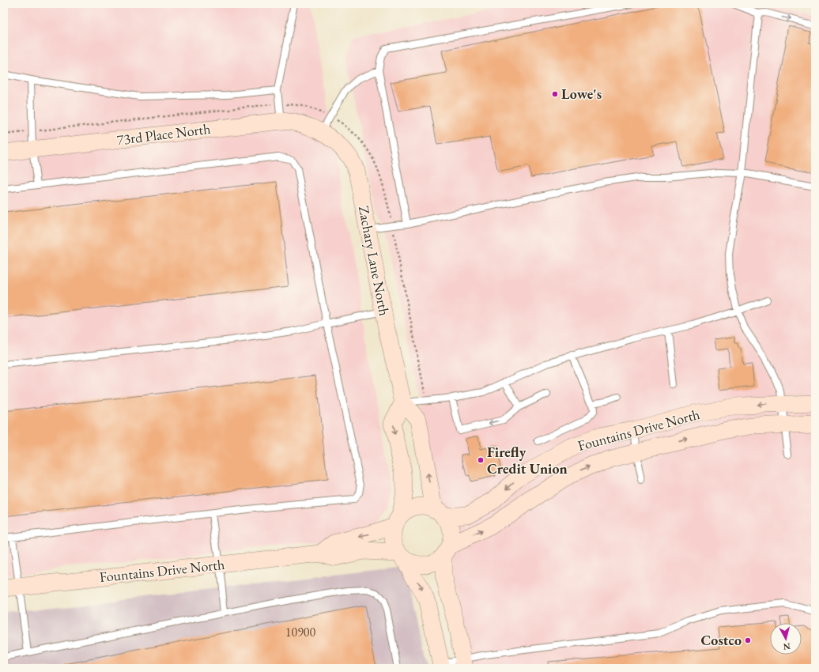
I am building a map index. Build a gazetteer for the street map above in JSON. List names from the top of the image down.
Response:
{
  "streets": {
    "street": ["73rd Place North", "Zachary Lane North", "Fountains Drive North"]
  },
  "crossings": [
    ["73rd Place North", "Zachary Lane North"],
    ["Zachary Lane North", "Fountains Drive North"]
  ],
  "places": ["Lowe's", "Firefly Credit Union", "Costco"],
  "house_numbers": ["10900"],
  "north": "bottom"
}
